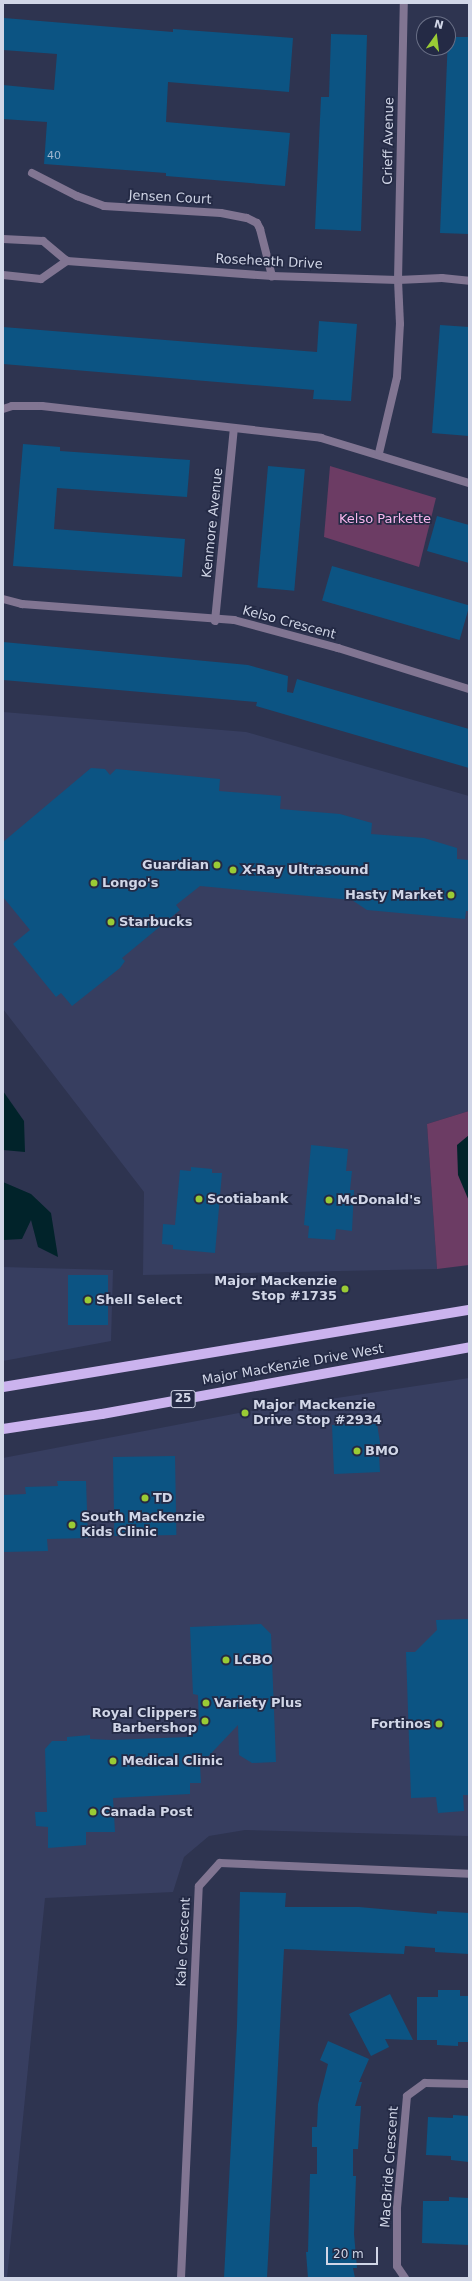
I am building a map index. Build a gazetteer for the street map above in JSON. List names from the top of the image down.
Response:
{
  "streets": {
    "main road": ["Major MacKenzie Drive West", "25"],
    "street": [
      "Crieff Avenue",
      "Jensen Court",
      "Roseheath Drive",
      "Kenmore Avenue",
      "Kelso Crescent",
      "Kale Crescent",
      "MacBride Crescent"
    ]
  },
  "crossings": [
    ["Crieff Avenue", "Roseheath Drive"],
    ["Jensen Court", "Roseheath Drive"],
    ["Kenmore Avenue", "Kelso Crescent"]
  ],
  "parks": ["Kelso Parkette"],
  "places": [
    "Guardian",
    "X-Ray Ultrasound",
    "Longo's",
    "Hasty Market",
    "Starbucks",
    "Scotiabank",
    "McDonald's",
    "Major Mackenzie Stop #1735",
    "Shell Select",
    "Major Mackenzie Drive Stop #2934",
    "BMO",
    "TD",
    "South Mackenzie Kids Clinic",
    "LCBO",
    "Variety Plus",
    "Royal Clippers Barbershop",
    "Fortinos",
    "Medical Clinic",
    "Canada Post"
  ],
  "house_numbers": ["40"],
  "scale_bar": "20 m",
  "north": "top"
}
